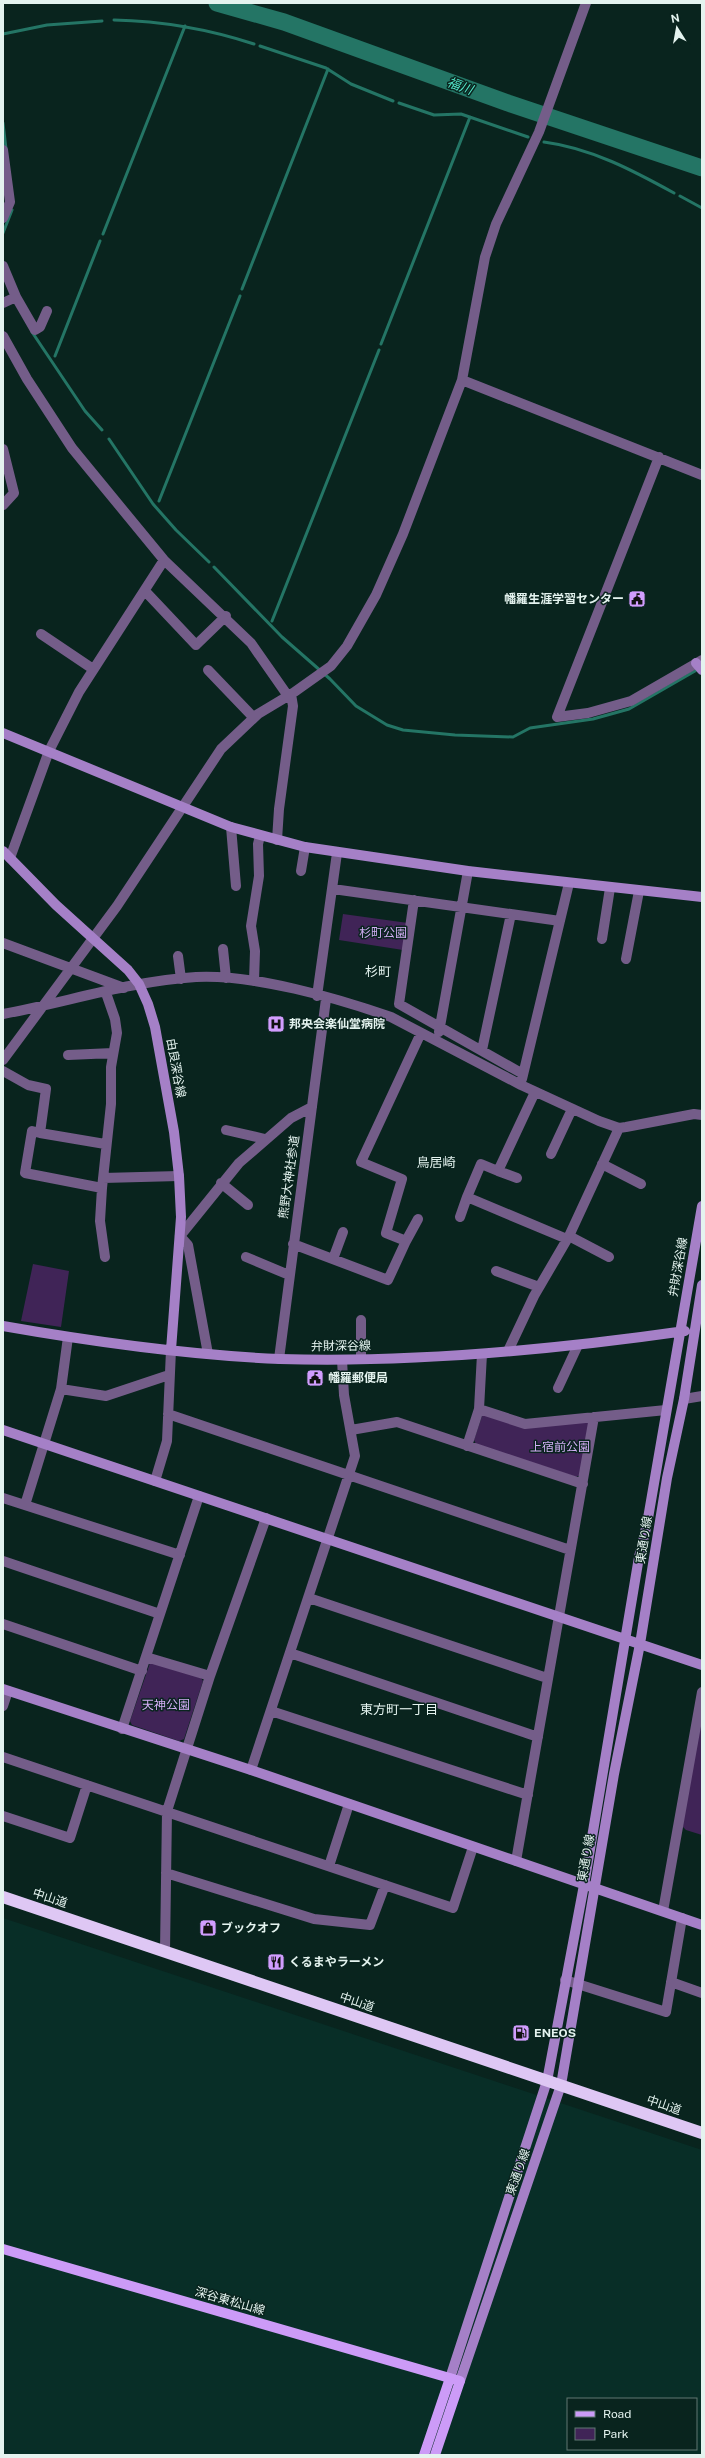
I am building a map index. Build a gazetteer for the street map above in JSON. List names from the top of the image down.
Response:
{
  "streets": {
    "highway": ["中山道"],
    "main road": ["深谷東松山線"],
    "street": [
      "由良深谷線",
      "熊野大神社参道",
      "弁財深谷線",
      "東通り線"
    ]
  },
  "crossings": [
    ["由良深谷線", "弁財深谷線"],
    ["熊野大神社参道", "弁財深谷線"],
    ["弁財深谷線", "東通り線"],
    ["東通り線", "中山道"],
    ["東通り線", "深谷東松山線"]
  ],
  "districts": ["杉町", "鳥居崎", "東方町一丁目"],
  "water": ["福川"],
  "parks": ["杉町公園", "上宿前公園", "天神公園"],
  "places": {
    "public building": ["幡羅生涯学習センター", "幡羅郵便局"],
    "hospital": ["邦央会楽仙堂病院"],
    "shop": ["ブックオフ"],
    "restaurant": ["くるまやラーメン"],
    "fuel station": ["ENEOS"]
  },
  "legend": ["Road", "Park"],
  "north": "top"
}
